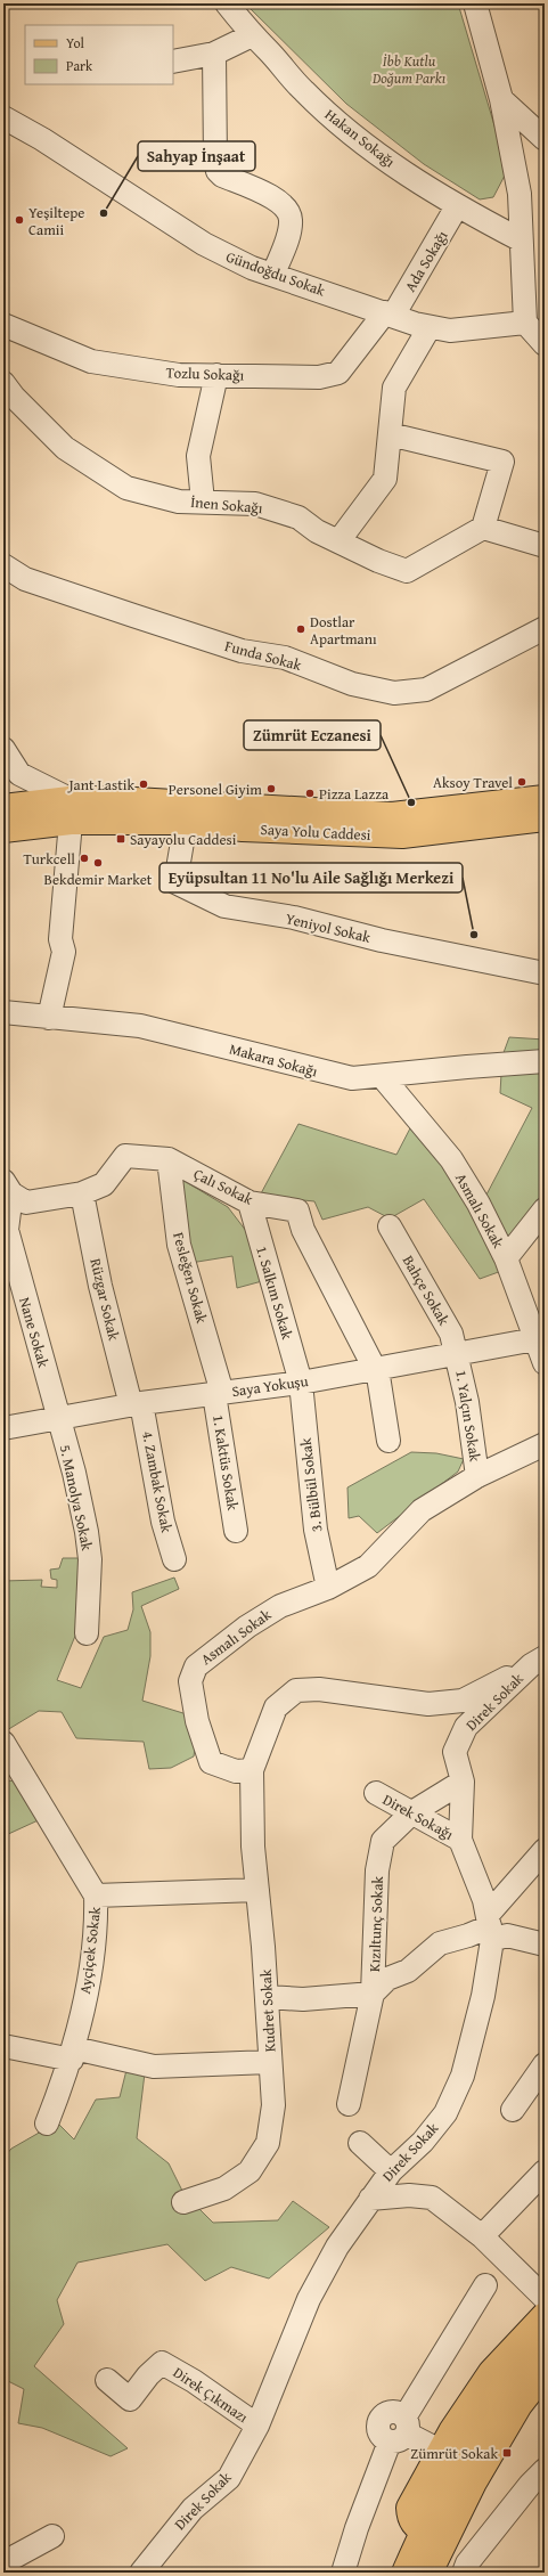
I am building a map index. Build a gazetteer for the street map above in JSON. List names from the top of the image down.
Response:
{
  "streets": {
    "main road": ["Saya Yolu Caddesi"],
    "street": [
      "Hakan Sokağı",
      "Ada Sokağı",
      "Gündoğdu Sokak",
      "Tozlu Sokağı",
      "İnen Sokağı",
      "Funda Sokak",
      "Yeniyol Sokak",
      "Makara Sokağı",
      "Çalı Sokak",
      "Asmalı Sokak",
      "Fesleğen Sokak",
      "Bahçe Sokak",
      "1. Salkım Sokak",
      "Rüzgar Sokak",
      "Nane Sokak",
      "Saya Yokuşu",
      "1. Yalçın Sokak",
      "1. Kaktüs Sokak",
      "4. Zambak Sokak",
      "3. Bülbül Sokak",
      "5. Manolya Sokak",
      "Direk Sokak",
      "Direk Sokağı",
      "Kızıltunç Sokak",
      "Ayçiçek Sokak",
      "Kudret Sokak",
      "Direk Çıkmazı"
    ]
  },
  "crossings": [
    ["Hakan Sokağı", "Ada Sokağı"],
    ["Ada Sokağı", "Gündoğdu Sokak"],
    ["Ada Sokağı", "Tozlu Sokağı"],
    ["Gündoğdu Sokak", "Tozlu Sokağı"],
    ["Saya Yolu Caddesi", "Yeniyol Sokak"],
    ["Makara Sokağı", "Asmalı Sokak"],
    ["Çalı Sokak", "Fesleğen Sokak"],
    ["Çalı Sokak", "1. Salkım Sokak"],
    ["Çalı Sokak", "Rüzgar Sokak"],
    ["Çalı Sokak", "Nane Sokak"],
    ["Çalı Sokak", "Saya Yokuşu"],
    ["Asmalı Sokak", "Saya Yokuşu"],
    ["Asmalı Sokak", "1. Yalçın Sokak"],
    ["Asmalı Sokak", "3. Bülbül Sokak"],
    ["Asmalı Sokak", "Kudret Sokak"],
    ["Fesleğen Sokak", "Saya Yokuşu"],
    ["Fesleğen Sokak", "1. Kaktüs Sokak"],
    ["Bahçe Sokak", "Saya Yokuşu"],
    ["Bahçe Sokak", "1. Yalçın Sokak"],
    ["1. Salkım Sokak", "Saya Yokuşu"],
    ["1. Salkım Sokak", "3. Bülbül Sokak"],
    ["Rüzgar Sokak", "Saya Yokuşu"],
    ["Rüzgar Sokak", "4. Zambak Sokak"],
    ["Nane Sokak", "Saya Yokuşu"],
    ["Nane Sokak", "5. Manolya Sokak"],
    ["Saya Yokuşu", "1. Yalçın Sokak"],
    ["Saya Yokuşu", "1. Kaktüs Sokak"],
    ["Saya Yokuşu", "4. Zambak Sokak"],
    ["Saya Yokuşu", "3. Bülbül Sokak"],
    ["Saya Yokuşu", "5. Manolya Sokak"],
    ["Direk Sokak", "Direk Sokağı"],
    ["Direk Sokak", "Kızıltunç Sokak"],
    ["Direk Sokak", "Direk Çıkmazı"],
    ["Direk Sokağı", "Kızıltunç Sokak"]
  ],
  "parks": ["İbb Kutlu Doğum Parkı"],
  "places": {
    "other": [
      "Sahyap İnşaat",
      "Yeşiltepe Camii",
      "Dostlar Apartmanı",
      "Aksoy Travel",
      "Jant Lastik",
      "Personel Giyim",
      "Pizza Lazza",
      "Zümrüt Eczanesi",
      "Turkcell",
      "Bekdemir Market",
      "Eyüpsultan 11 No'lu Aile Sağlığı Merkezi"
    ],
    "transit": ["Sayayolu Caddesi", "Zümrüt Sokak"]
  },
  "legend": ["Yol", "Park"]
}
